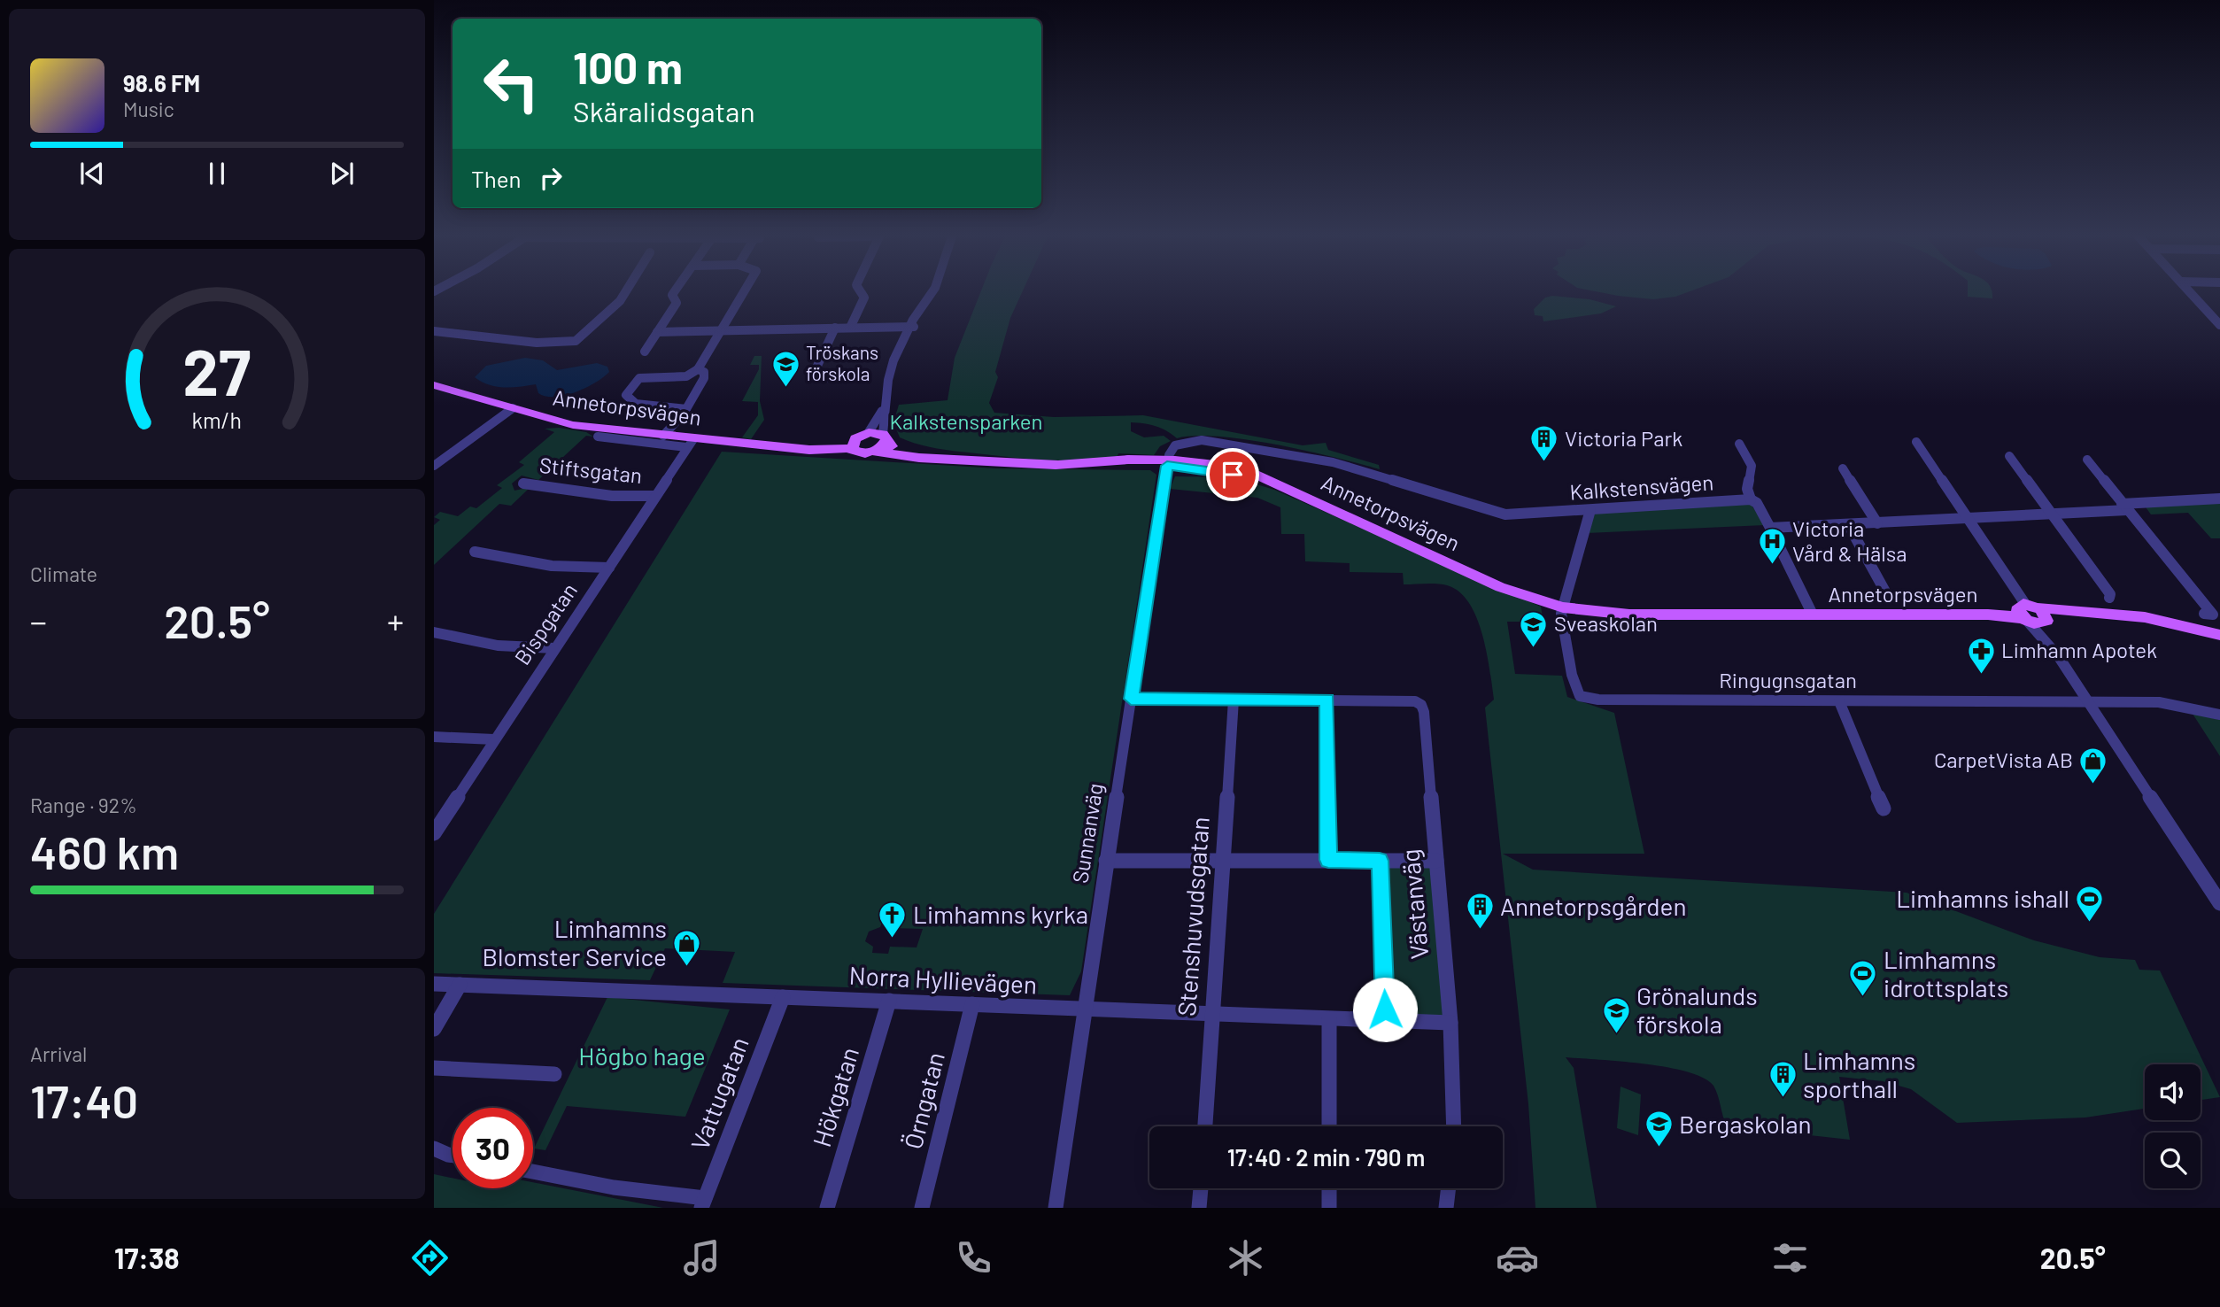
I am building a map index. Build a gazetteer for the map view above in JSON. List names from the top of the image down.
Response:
{
  "streets": {
    "main road": ["Annetorpsvägen"],
    "street": [
      "Stiftsgatan",
      "Kalkstensvägen",
      "Bispgatan",
      "Ringugnsgatan",
      "Sunnanväg",
      "Västanväg",
      "Stenshuvudsgatan",
      "Norra Hyllievägen",
      "Vattugatan",
      "Hökgatan",
      "Örngatan"
    ]
  },
  "crossings": [
    ["Annetorpsvägen", "Kalkstensvägen"],
    ["Annetorpsvägen", "Bispgatan"],
    ["Annetorpsvägen", "Ringugnsgatan"],
    ["Annetorpsvägen", "Sunnanväg"],
    ["Stiftsgatan", "Bispgatan"],
    ["Kalkstensvägen", "Sunnanväg"],
    ["Sunnanväg", "Norra Hyllievägen"],
    ["Västanväg", "Norra Hyllievägen"],
    ["Stenshuvudsgatan", "Norra Hyllievägen"],
    ["Norra Hyllievägen", "Vattugatan"],
    ["Norra Hyllievägen", "Hökgatan"],
    ["Norra Hyllievägen", "Örngatan"]
  ],
  "parks": ["Kalkstensparken", "Högbo hage"],
  "places": {
    "school or university": [
      "Tröskans förskola",
      "Sveaskolan",
      "Grönalunds förskola",
      "Bergaskolan"
    ],
    "building": ["Victoria Park", "Annetorpsgården", "Limhamns sporthall"],
    "hospital": ["Victoria Vård & Hälsa"],
    "pharmacy": ["Limhamn Apotek"],
    "shop": ["CarpetVista AB", "Limhamns Blomster Service"],
    "sports": ["Limhamns ishall", "Limhamns idrottsplats"],
    "church": ["Limhamns kyrka"]
  },
  "page": {
    "turn": ["100 m", "Skäralidsgatan"],
    "song": ["98.6 FM", "Music"],
    "then": "Then",
    "tile": [
      "Climate",
      ["Range · 92%", "460 km"],
      ["Arrival", "17:40"]
    ],
    "heat": ["−", "20.5°", "+"],
    "limit": "30",
    "trip": "17:40 · 2 min · 790 m",
    "tabs": ["17:38", "20.5°"],
    "gauge": ["27", "km/h"]
  }
}
